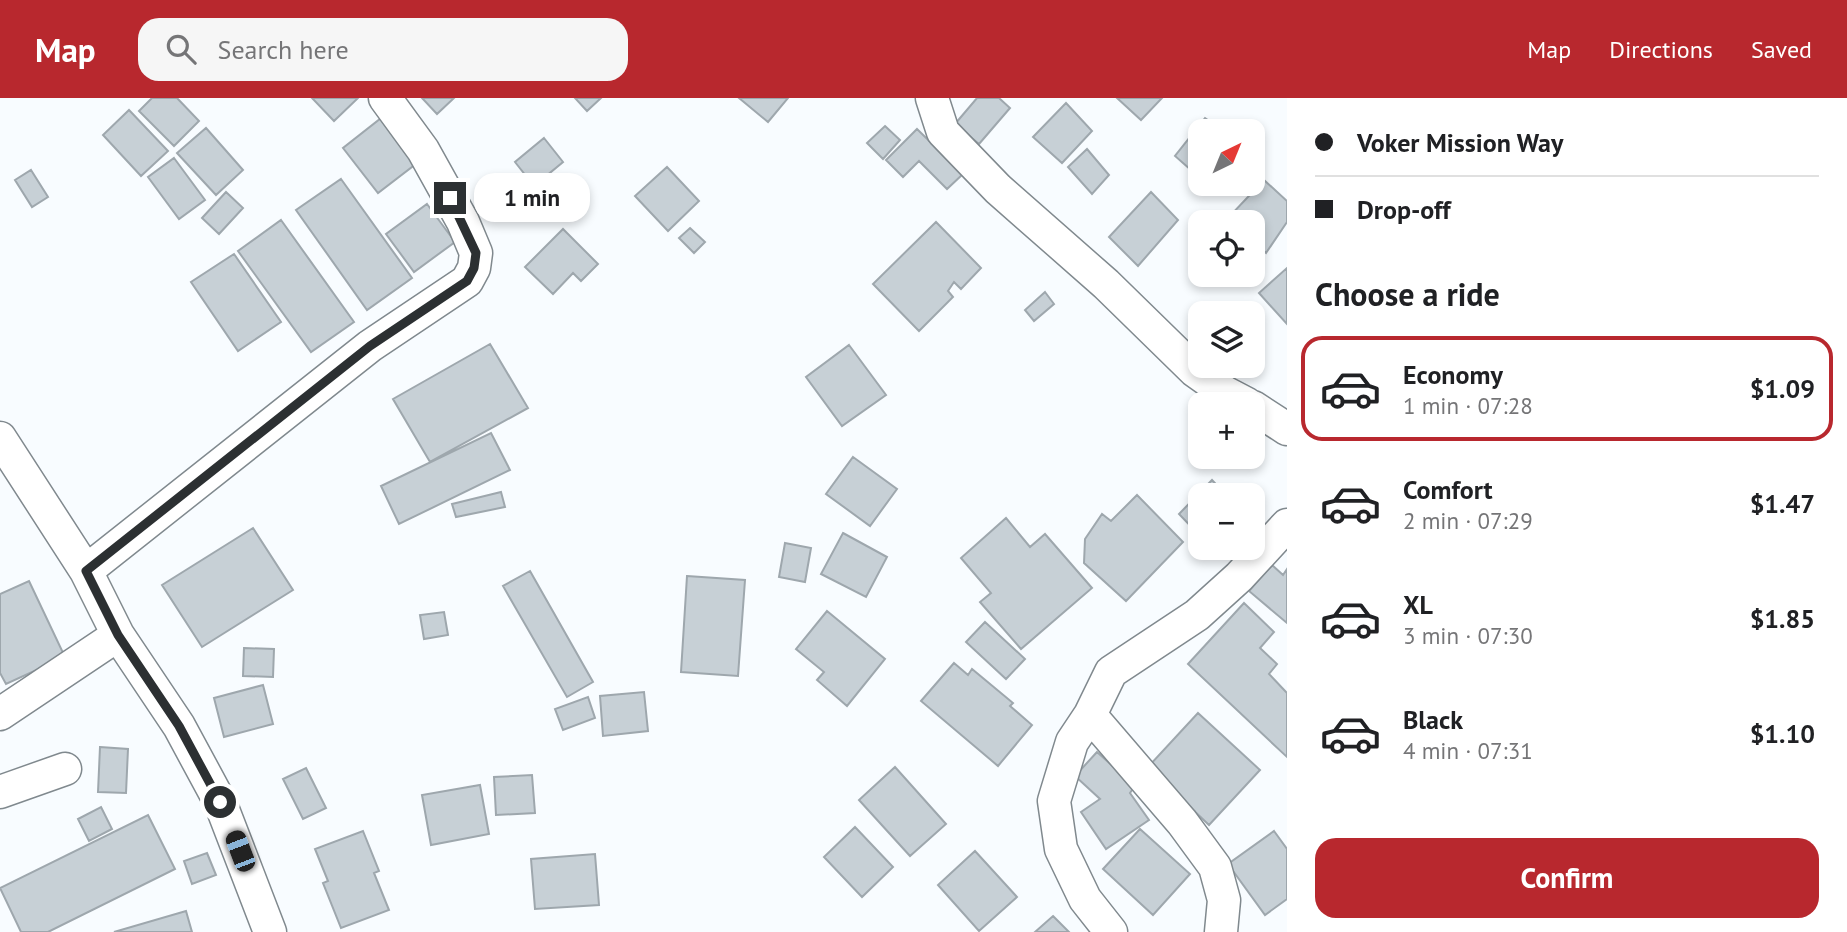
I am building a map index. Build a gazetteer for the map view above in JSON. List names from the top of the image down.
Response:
{
  "north": "top right",
  "page": {
    "header": "Map",
    "search": "Search here",
    "nav": ["Map", "Directions", "Saved"],
    "banner": ["Voker Mission Way", "Drop-off"],
    "map_buttons": ["+", "−"],
    "bubble": "1 min",
    "heading": "Choose a ride",
    "list": [
      {
        "name": "Economy",
        "note": "1 min · 07:28",
        "value": "$1.09"
      },
      {
        "name": "Comfort",
        "note": "2 min · 07:29",
        "value": "$1.47"
      },
      {
        "name": "XL",
        "note": "3 min · 07:30",
        "value": "$1.85"
      },
      {
        "name": "Black",
        "note": "4 min · 07:31",
        "value": "$1.10"
      }
    ],
    "buttons": "Confirm"
  }
}
